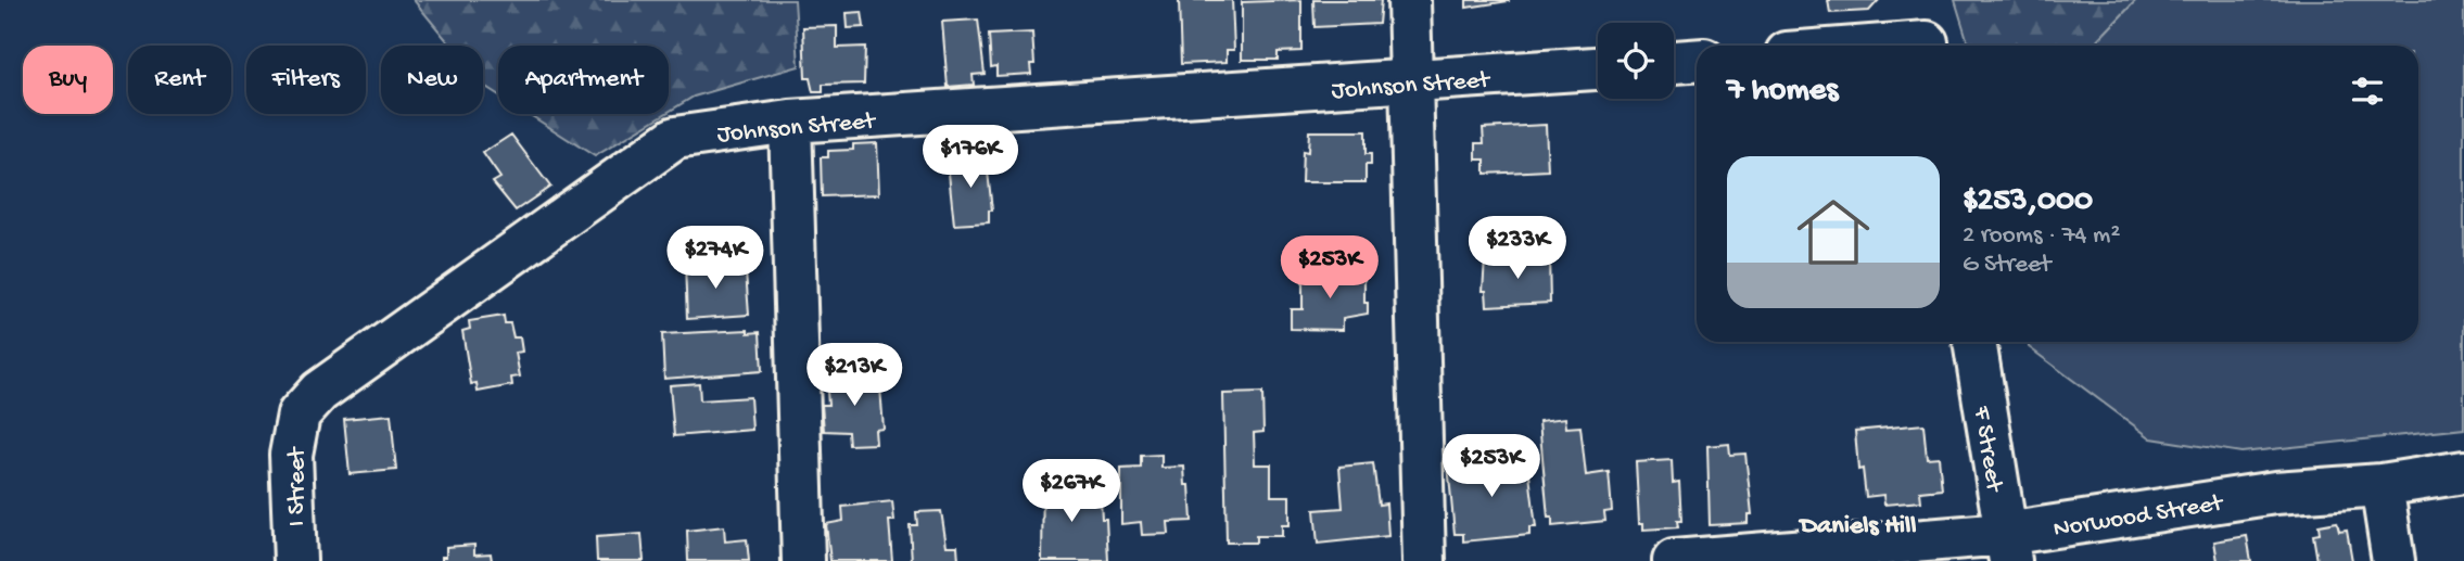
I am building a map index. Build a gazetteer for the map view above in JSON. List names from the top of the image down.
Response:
{
  "streets": {
    "street": [
      "Johnson Street",
      "F Street",
      "I Street",
      "Norwood Street"
    ]
  },
  "crossings": [
    ["Johnson Street", "I Street"],
    ["F Street", "Norwood Street"]
  ],
  "districts": ["Daniels Hill"],
  "page": {
    "chip": [
      "Buy",
      "Rent",
      "Filters",
      "New",
      "Apartment"
    ],
    "heading": "7 homes",
    "price": [
      "$176K",
      "$233K",
      "$274K",
      "$253K",
      "$213K",
      "$253K",
      "$267K"
    ],
    "list": [
      {
        "name": "$253,000",
        "note": "2 rooms · 74 m² · G Street"
      }
    ]
  }
}
